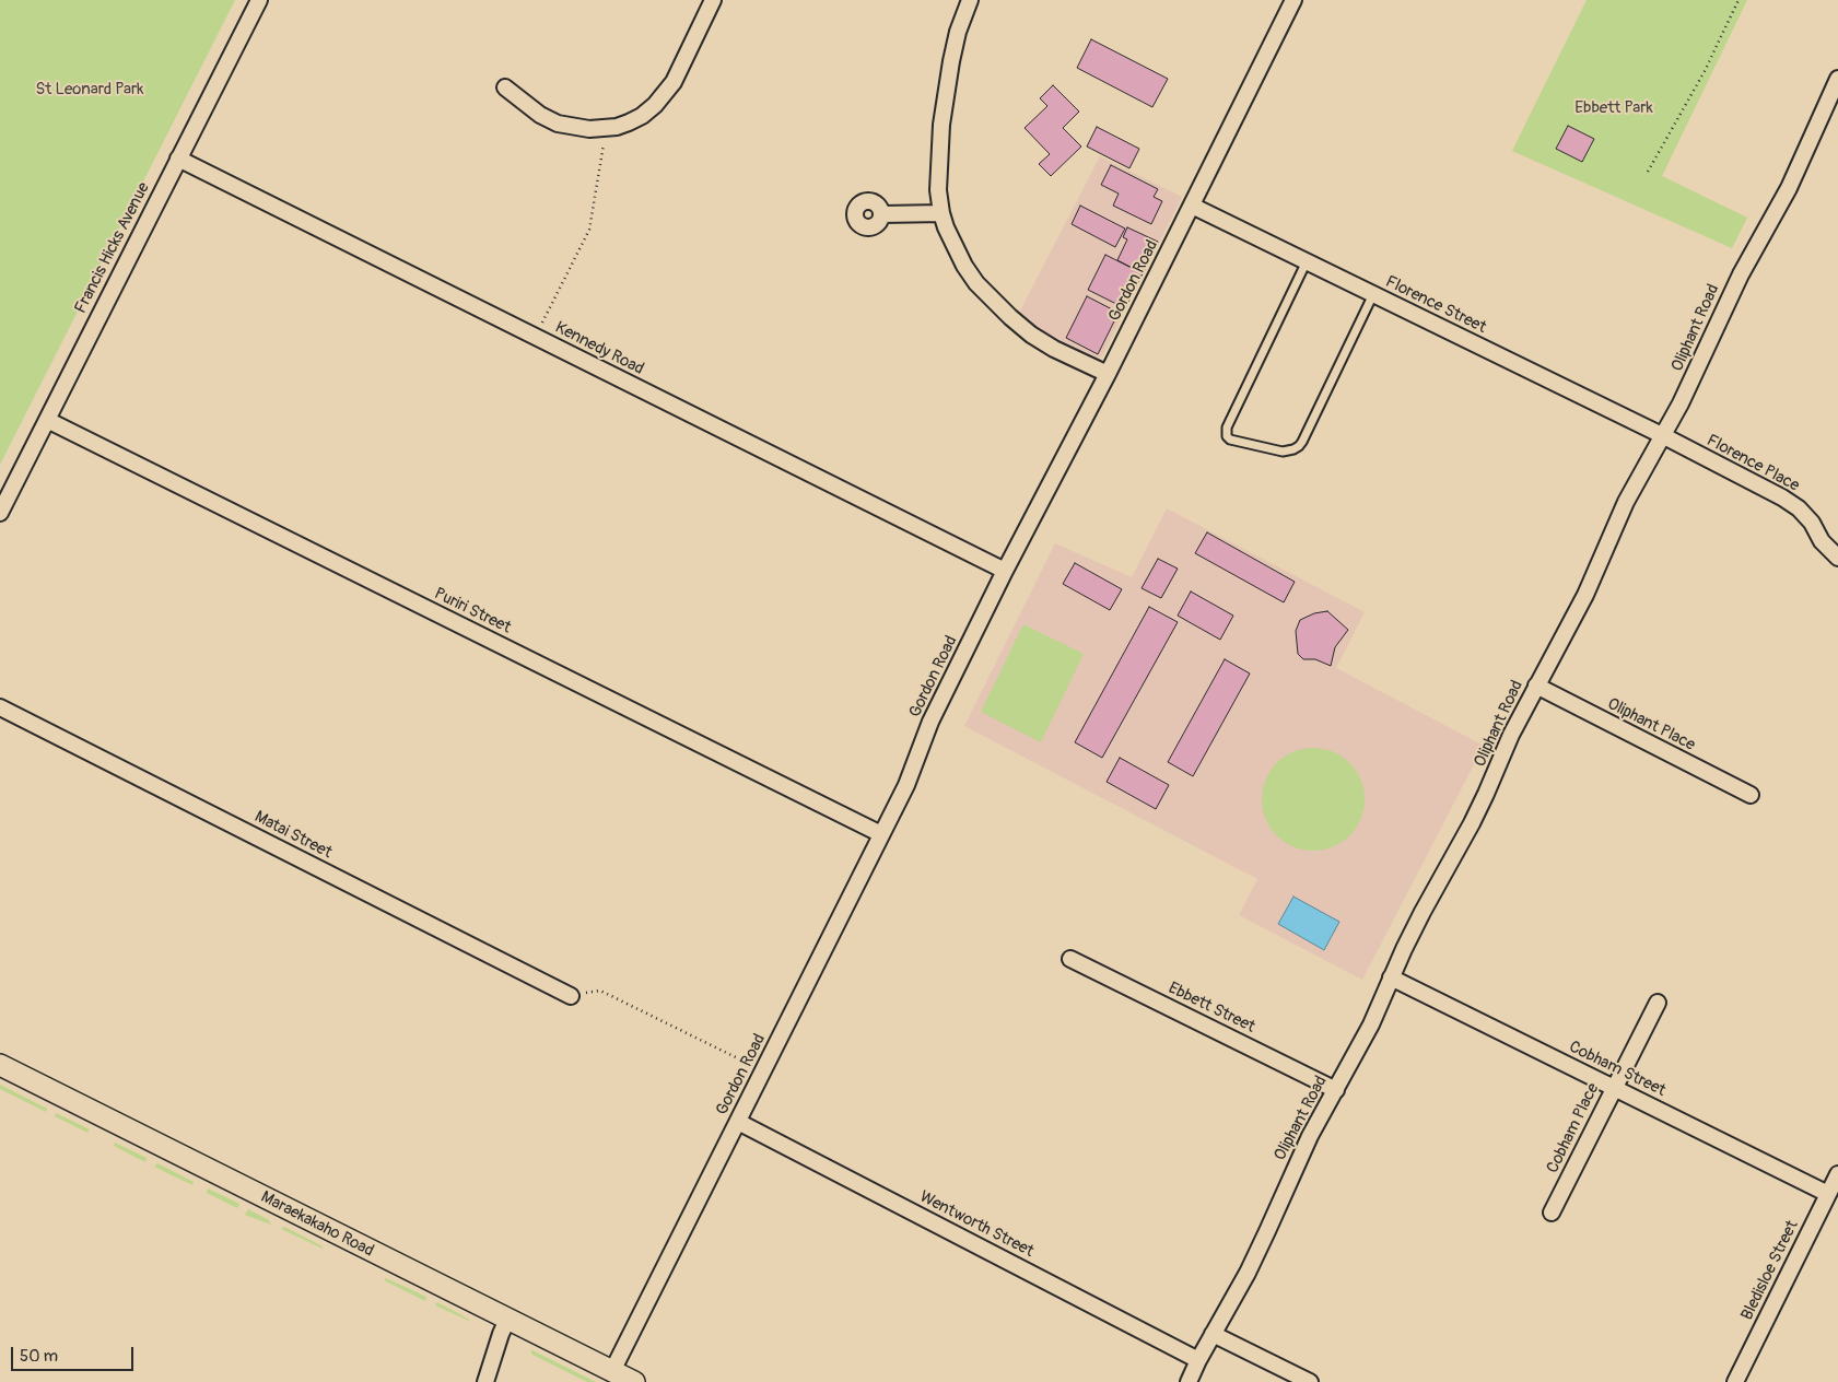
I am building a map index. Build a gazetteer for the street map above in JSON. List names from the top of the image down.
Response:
{
  "streets": {
    "main road": ["Maraekakaho Road"],
    "street": [
      "Francis Hicks Avenue",
      "Gordon Road",
      "Florence Street",
      "Oliphant Road",
      "Kennedy Road",
      "Florence Place",
      "Puriri Street",
      "Oliphant Place",
      "Matai Street",
      "Ebbett Street",
      "Cobham Street",
      "Cobham Place",
      "Wentworth Street",
      "Bledisloe Street"
    ]
  },
  "crossings": [
    ["Francis Hicks Avenue", "Kennedy Road"],
    ["Francis Hicks Avenue", "Puriri Street"],
    ["Gordon Road", "Florence Street"],
    ["Gordon Road", "Kennedy Road"],
    ["Gordon Road", "Puriri Street"],
    ["Gordon Road", "Maraekakaho Road"],
    ["Gordon Road", "Wentworth Street"],
    ["Florence Street", "Oliphant Road"],
    ["Florence Street", "Florence Place"],
    ["Oliphant Road", "Florence Place"],
    ["Oliphant Road", "Oliphant Place"],
    ["Oliphant Road", "Ebbett Street"],
    ["Oliphant Road", "Cobham Street"],
    ["Oliphant Road", "Wentworth Street"],
    ["Cobham Street", "Cobham Place"],
    ["Cobham Street", "Bledisloe Street"]
  ],
  "parks": ["St Leonard Park", "Ebbett Park"],
  "scale_bar": "50 m"
}
